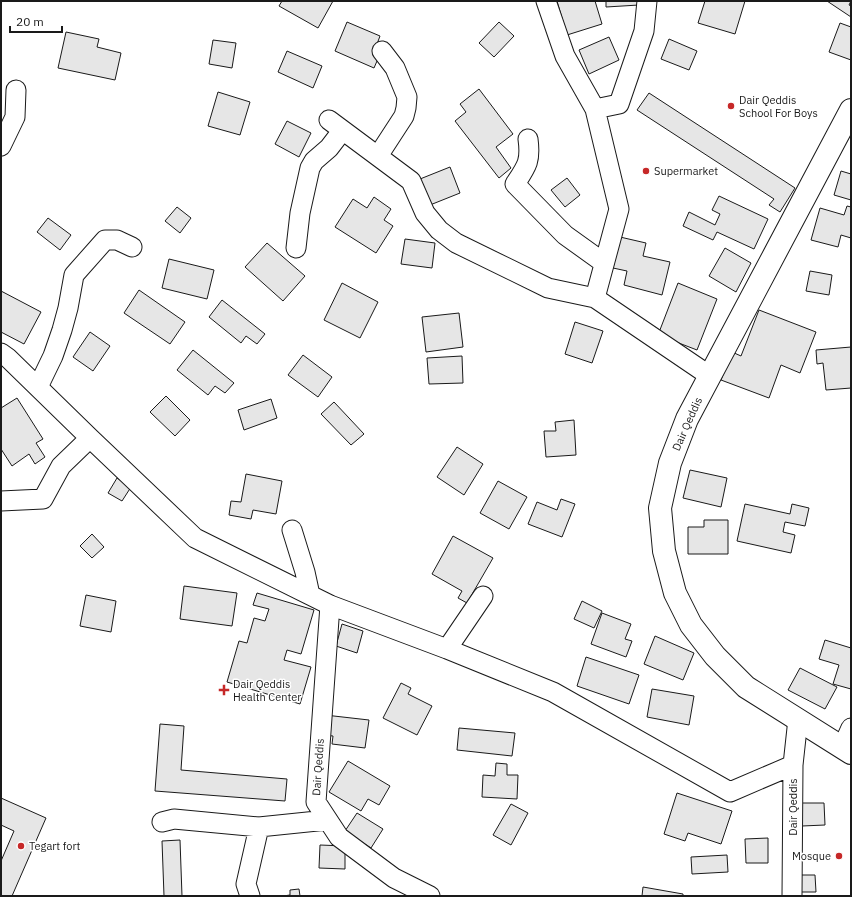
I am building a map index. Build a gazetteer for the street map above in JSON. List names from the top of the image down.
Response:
{
  "streets": {
    "main road": ["Dair Qeddis"]
  },
  "places": {
    "other": [
      "Dair Qeddis School For Boys",
      "Supermarket",
      "Tegart fort",
      "Mosque"
    ],
    "health": ["Dair Qeddis Health Center"]
  },
  "scale_bar": "20 m"
}
